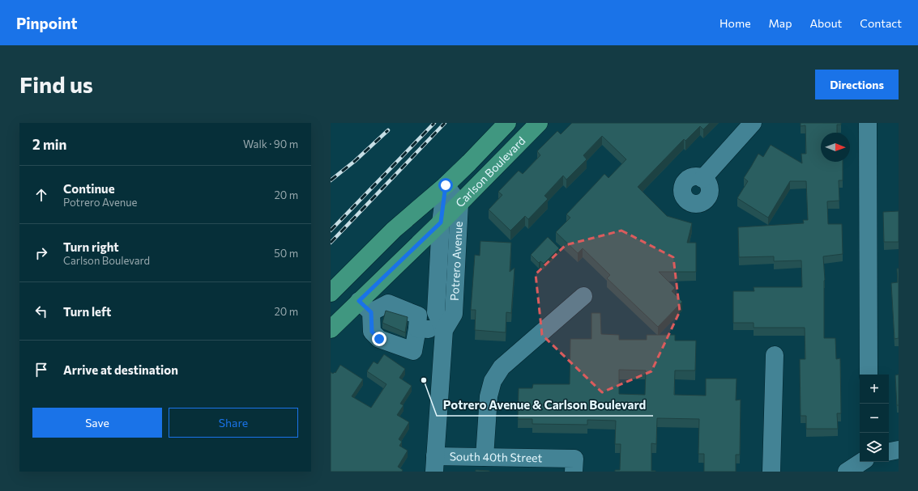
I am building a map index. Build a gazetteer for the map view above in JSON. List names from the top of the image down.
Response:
{
  "streets": {
    "main road": ["Carlson Boulevard"],
    "street": ["Potrero Avenue", "South 40th Street"]
  },
  "crossings": [
    ["Carlson Boulevard", "Potrero Avenue"],
    ["Potrero Avenue", "South 40th Street"]
  ],
  "places": ["Potrero Avenue & Carlson Boulevard"],
  "north": "right",
  "page": {
    "header": "Pinpoint",
    "nav": [
      "Home",
      "Map",
      "About",
      "Contact"
    ],
    "buttons": [
      "Directions",
      ["Save", "Share"]
    ],
    "title": "Find us",
    "heading": ["2 min", "Walk · 90 m"],
    "list": [
      ["Continue", "Potrero Avenue", "20 m"],
      ["Turn right", "Carlson Boulevard", "50 m"],
      ["Turn left", "20 m"],
      "Arrive at destination"
    ],
    "map_buttons": ["+", "−"]
  }
}
